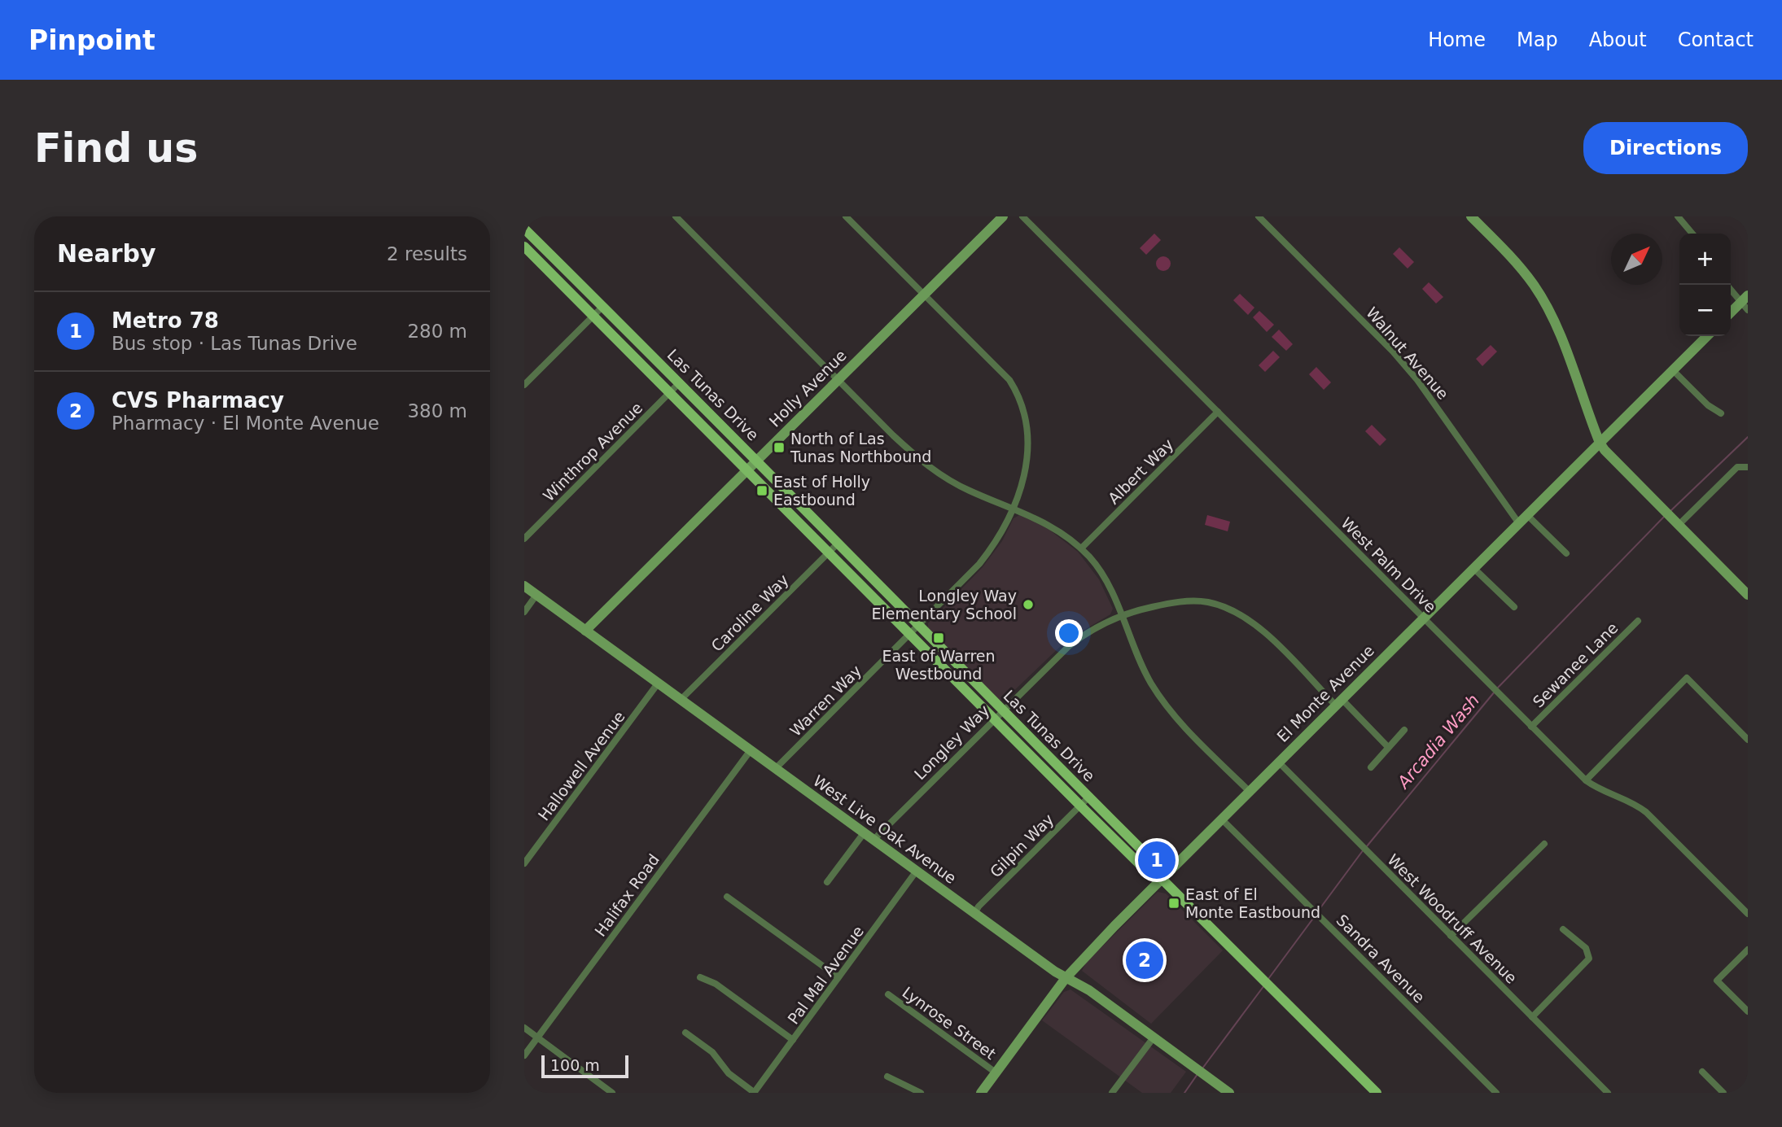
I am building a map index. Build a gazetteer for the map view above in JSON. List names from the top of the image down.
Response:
{
  "streets": {
    "main road": ["Las Tunas Drive"],
    "street": [
      "Walnut Avenue",
      "Holly Avenue",
      "Winthrop Avenue",
      "Albert Way",
      "West Palm Drive",
      "Caroline Way",
      "Sewanee Lane",
      "El Monte Avenue",
      "Warren Way",
      "Longley Way",
      "Hallowell Avenue",
      "West Live Oak Avenue",
      "Gilpin Way",
      "Halifax Road",
      "West Woodruff Avenue",
      "Sandra Avenue",
      "Pal Mal Avenue",
      "Lynrose Street"
    ]
  },
  "crossings": [
    ["Walnut Avenue", "El Monte Avenue"],
    ["Holly Avenue", "Las Tunas Drive"],
    ["Holly Avenue", "Warren Way"],
    ["Holly Avenue", "West Live Oak Avenue"],
    ["Las Tunas Drive", "Winthrop Avenue"],
    ["Las Tunas Drive", "Caroline Way"],
    ["Las Tunas Drive", "El Monte Avenue"],
    ["Las Tunas Drive", "Warren Way"],
    ["Las Tunas Drive", "Longley Way"],
    ["Las Tunas Drive", "Gilpin Way"],
    ["Albert Way", "West Palm Drive"],
    ["West Palm Drive", "Sewanee Lane"],
    ["West Palm Drive", "El Monte Avenue"],
    ["Caroline Way", "West Live Oak Avenue"],
    ["El Monte Avenue", "Longley Way"],
    ["El Monte Avenue", "West Live Oak Avenue"],
    ["El Monte Avenue", "West Woodruff Avenue"],
    ["El Monte Avenue", "Sandra Avenue"],
    ["El Monte Avenue", "Lynrose Street"],
    ["Warren Way", "West Live Oak Avenue"],
    ["Longley Way", "West Live Oak Avenue"],
    ["Hallowell Avenue", "West Live Oak Avenue"],
    ["West Live Oak Avenue", "Gilpin Way"],
    ["West Live Oak Avenue", "Halifax Road"],
    ["West Live Oak Avenue", "Pal Mal Avenue"]
  ],
  "water": ["Arcadia Wash"],
  "places": {
    "transit": [
      "North of Las Tunas Northbound",
      "East of Holly Eastbound",
      "East of Warren Westbound",
      "East of El Monte Eastbound"
    ],
    "other": ["Longley Way Elementary School"]
  },
  "scale_bar": "100 m",
  "north": "top right",
  "page": {
    "header": "Pinpoint",
    "nav": [
      "Home",
      "Map",
      "About",
      "Contact"
    ],
    "buttons": "Directions",
    "title": "Find us",
    "heading": ["Nearby", "2 results"],
    "map_buttons": ["+", "−"],
    "list": [
      {
        "mark": "1",
        "name": "Metro 78",
        "note": "Bus stop · Las Tunas Drive",
        "value": "280 m"
      },
      {
        "mark": "2",
        "name": "CVS Pharmacy",
        "note": "Pharmacy · El Monte Avenue",
        "value": "380 m"
      }
    ],
    "pins": ["1", "2"],
    "scale": "100 m"
  }
}
